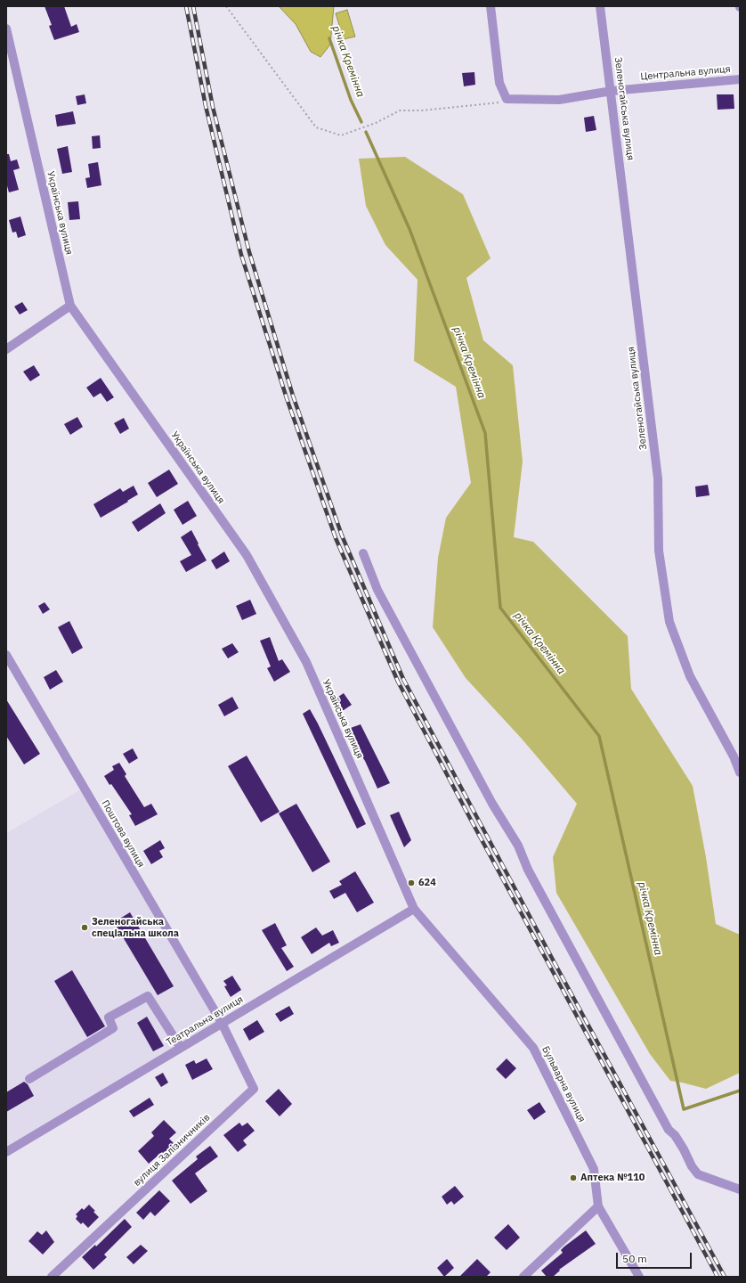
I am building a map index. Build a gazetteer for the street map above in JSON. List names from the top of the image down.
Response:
{
  "streets": {
    "street": [
      "Центральна вулиця",
      "Зеленогайська вулиця",
      "Українська вулиця",
      "Поштова вулиця",
      "Театральна вулиця",
      "Бульварна вулиця",
      "вулиця Залізничників"
    ]
  },
  "crossings": [
    ["Центральна вулиця", "Зеленогайська вулиця"],
    ["Українська вулиця", "Театральна вулиця"],
    ["Українська вулиця", "Бульварна вулиця"],
    ["Поштова вулиця", "Театральна вулиця"],
    ["Поштова вулиця", "вулиця Залізничників"],
    ["Театральна вулиця", "Бульварна вулиця"],
    ["Театральна вулиця", "вулиця Залізничників"]
  ],
  "water": ["річка Кремінна"],
  "places": ["624", "Зеленогайська спеціальна школа", "Аптека №110"],
  "scale_bar": "50 m"
}
